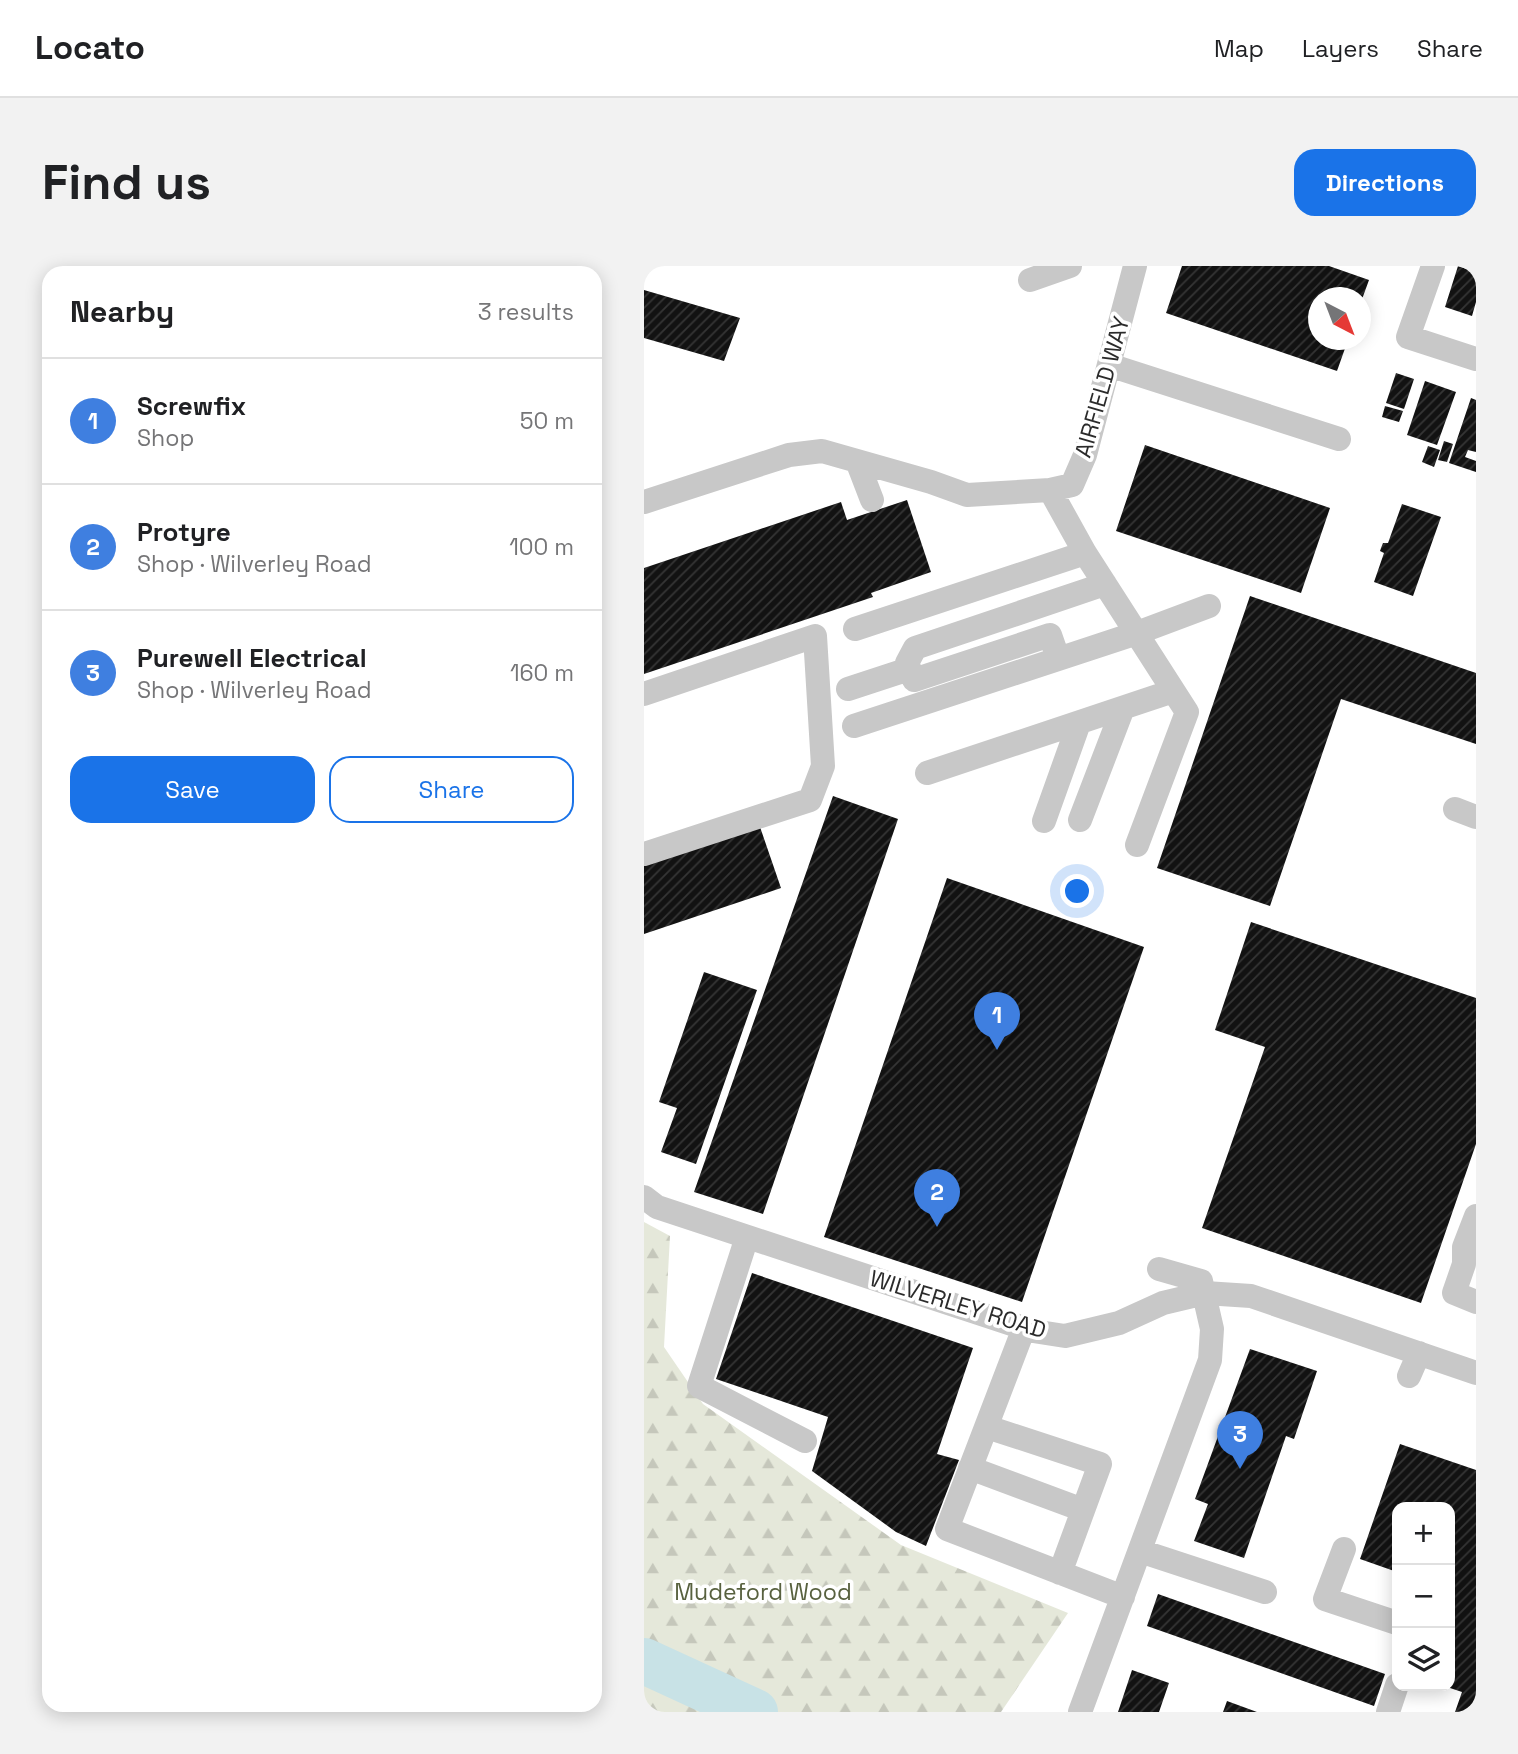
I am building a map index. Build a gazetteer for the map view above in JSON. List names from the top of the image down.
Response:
{
  "streets": {
    "street": ["AIRFIELD WAY", "WILVERLEY ROAD"]
  },
  "parks": ["Mudeford Wood"],
  "north": "bottom right",
  "page": {
    "header": "Locato",
    "nav": ["Map", "Layers", "Share"],
    "buttons": [
      "Directions",
      ["Save", "Share"]
    ],
    "title": "Find us",
    "heading": ["Nearby", "3 results"],
    "list": [
      {
        "mark": "1",
        "name": "Screwfix",
        "note": "Shop",
        "value": "50 m"
      },
      {
        "mark": "2",
        "name": "Protyre",
        "note": "Shop · Wilverley Road",
        "value": "100 m"
      },
      {
        "mark": "3",
        "name": "Purewell Electrical",
        "note": "Shop · Wilverley Road",
        "value": "160 m"
      }
    ],
    "pins": ["1", "2", "3"],
    "map_buttons": ["+", "−"]
  }
}
